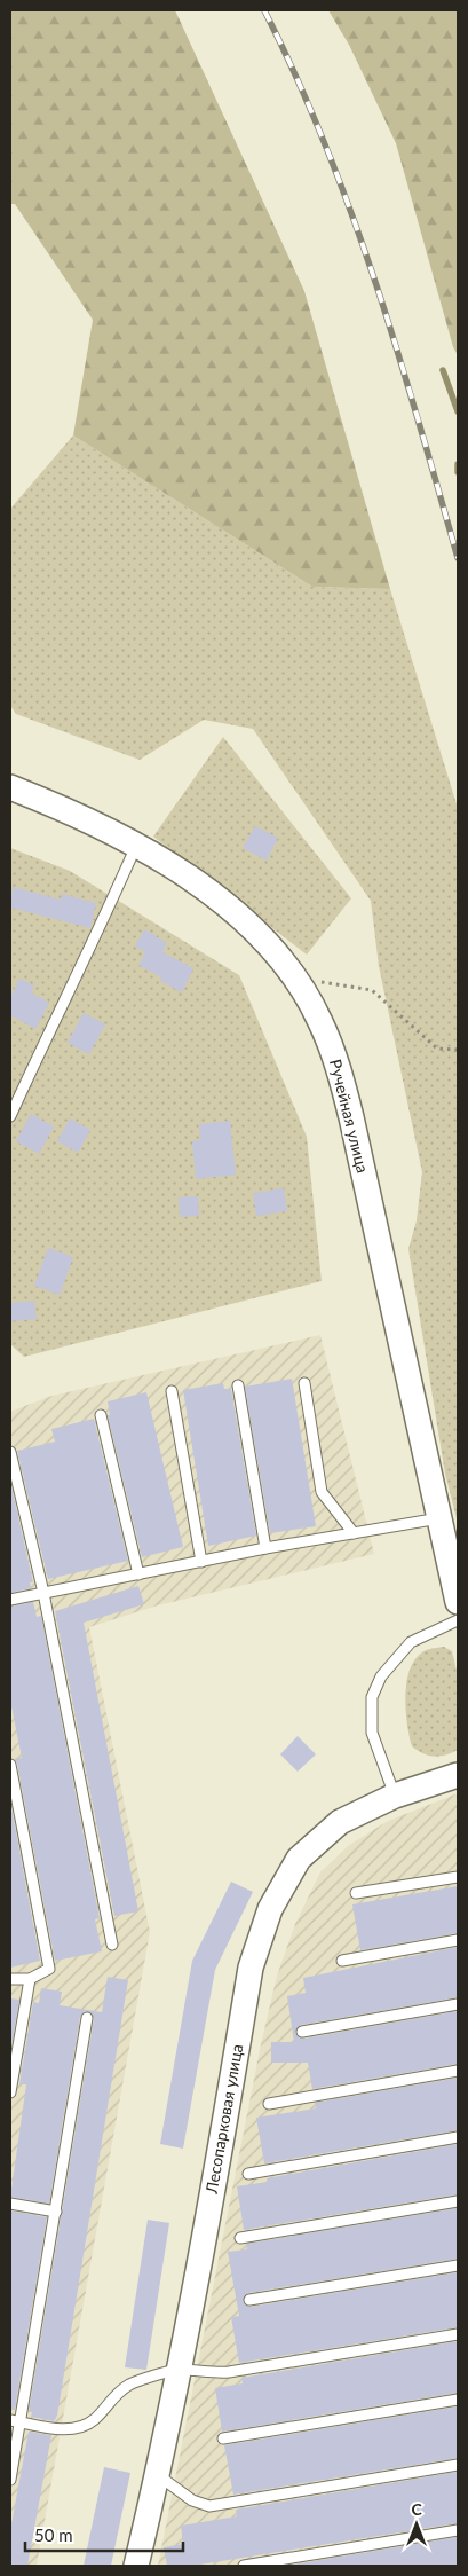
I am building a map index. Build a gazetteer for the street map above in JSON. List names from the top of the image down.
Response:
{
  "streets": {
    "street": ["Ручейная улица", "Лесопарковая улица"]
  },
  "scale_bar": "50 m",
  "north": "top"
}
